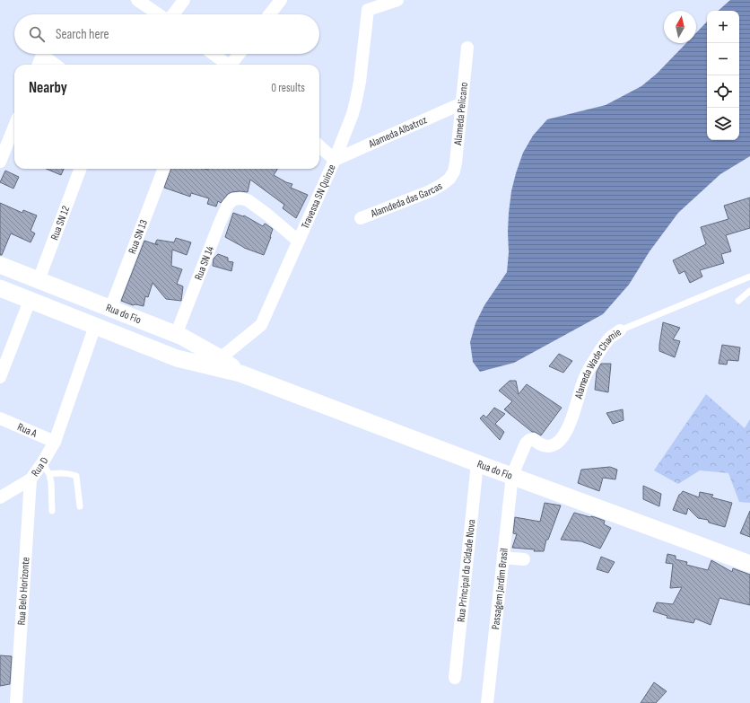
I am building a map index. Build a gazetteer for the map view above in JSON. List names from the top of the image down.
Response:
{
  "streets": {
    "street": [
      "Alameda Pelicano",
      "Alameda Albatroz",
      "Travessa SN Quinze",
      "Alamdeda das Garcas",
      "Rua SN 12",
      "Rua SN 13",
      "Rua SN 14",
      "Rua do Fio",
      "Alameda Wade Chamie",
      "Rua A",
      "Rua D",
      "Rua Principal da Cidade Nova",
      "Passagem Jardim Brasil",
      "Rua Belo Horizonte"
    ]
  },
  "crossings": [
    ["Alameda Pelicano", "Alameda Albatroz"],
    ["Alameda Pelicano", "Alamdeda das Garcas"],
    ["Alameda Albatroz", "Travessa SN Quinze"],
    ["Travessa SN Quinze", "Rua SN 14"],
    ["Travessa SN Quinze", "Rua do Fio"],
    ["Rua SN 12", "Rua do Fio"],
    ["Rua SN 13", "Rua do Fio"],
    ["Rua SN 14", "Rua do Fio"],
    ["Rua do Fio", "Alameda Wade Chamie"],
    ["Rua do Fio", "Rua Principal da Cidade Nova"],
    ["Rua do Fio", "Passagem Jardim Brasil"],
    ["Alameda Wade Chamie", "Passagem Jardim Brasil"],
    ["Rua A", "Rua D"],
    ["Rua D", "Rua Belo Horizonte"]
  ],
  "north": "top",
  "page": {
    "map_buttons": ["+", "−"],
    "search": "Search here",
    "heading": ["Nearby", "0 results"]
  }
}
